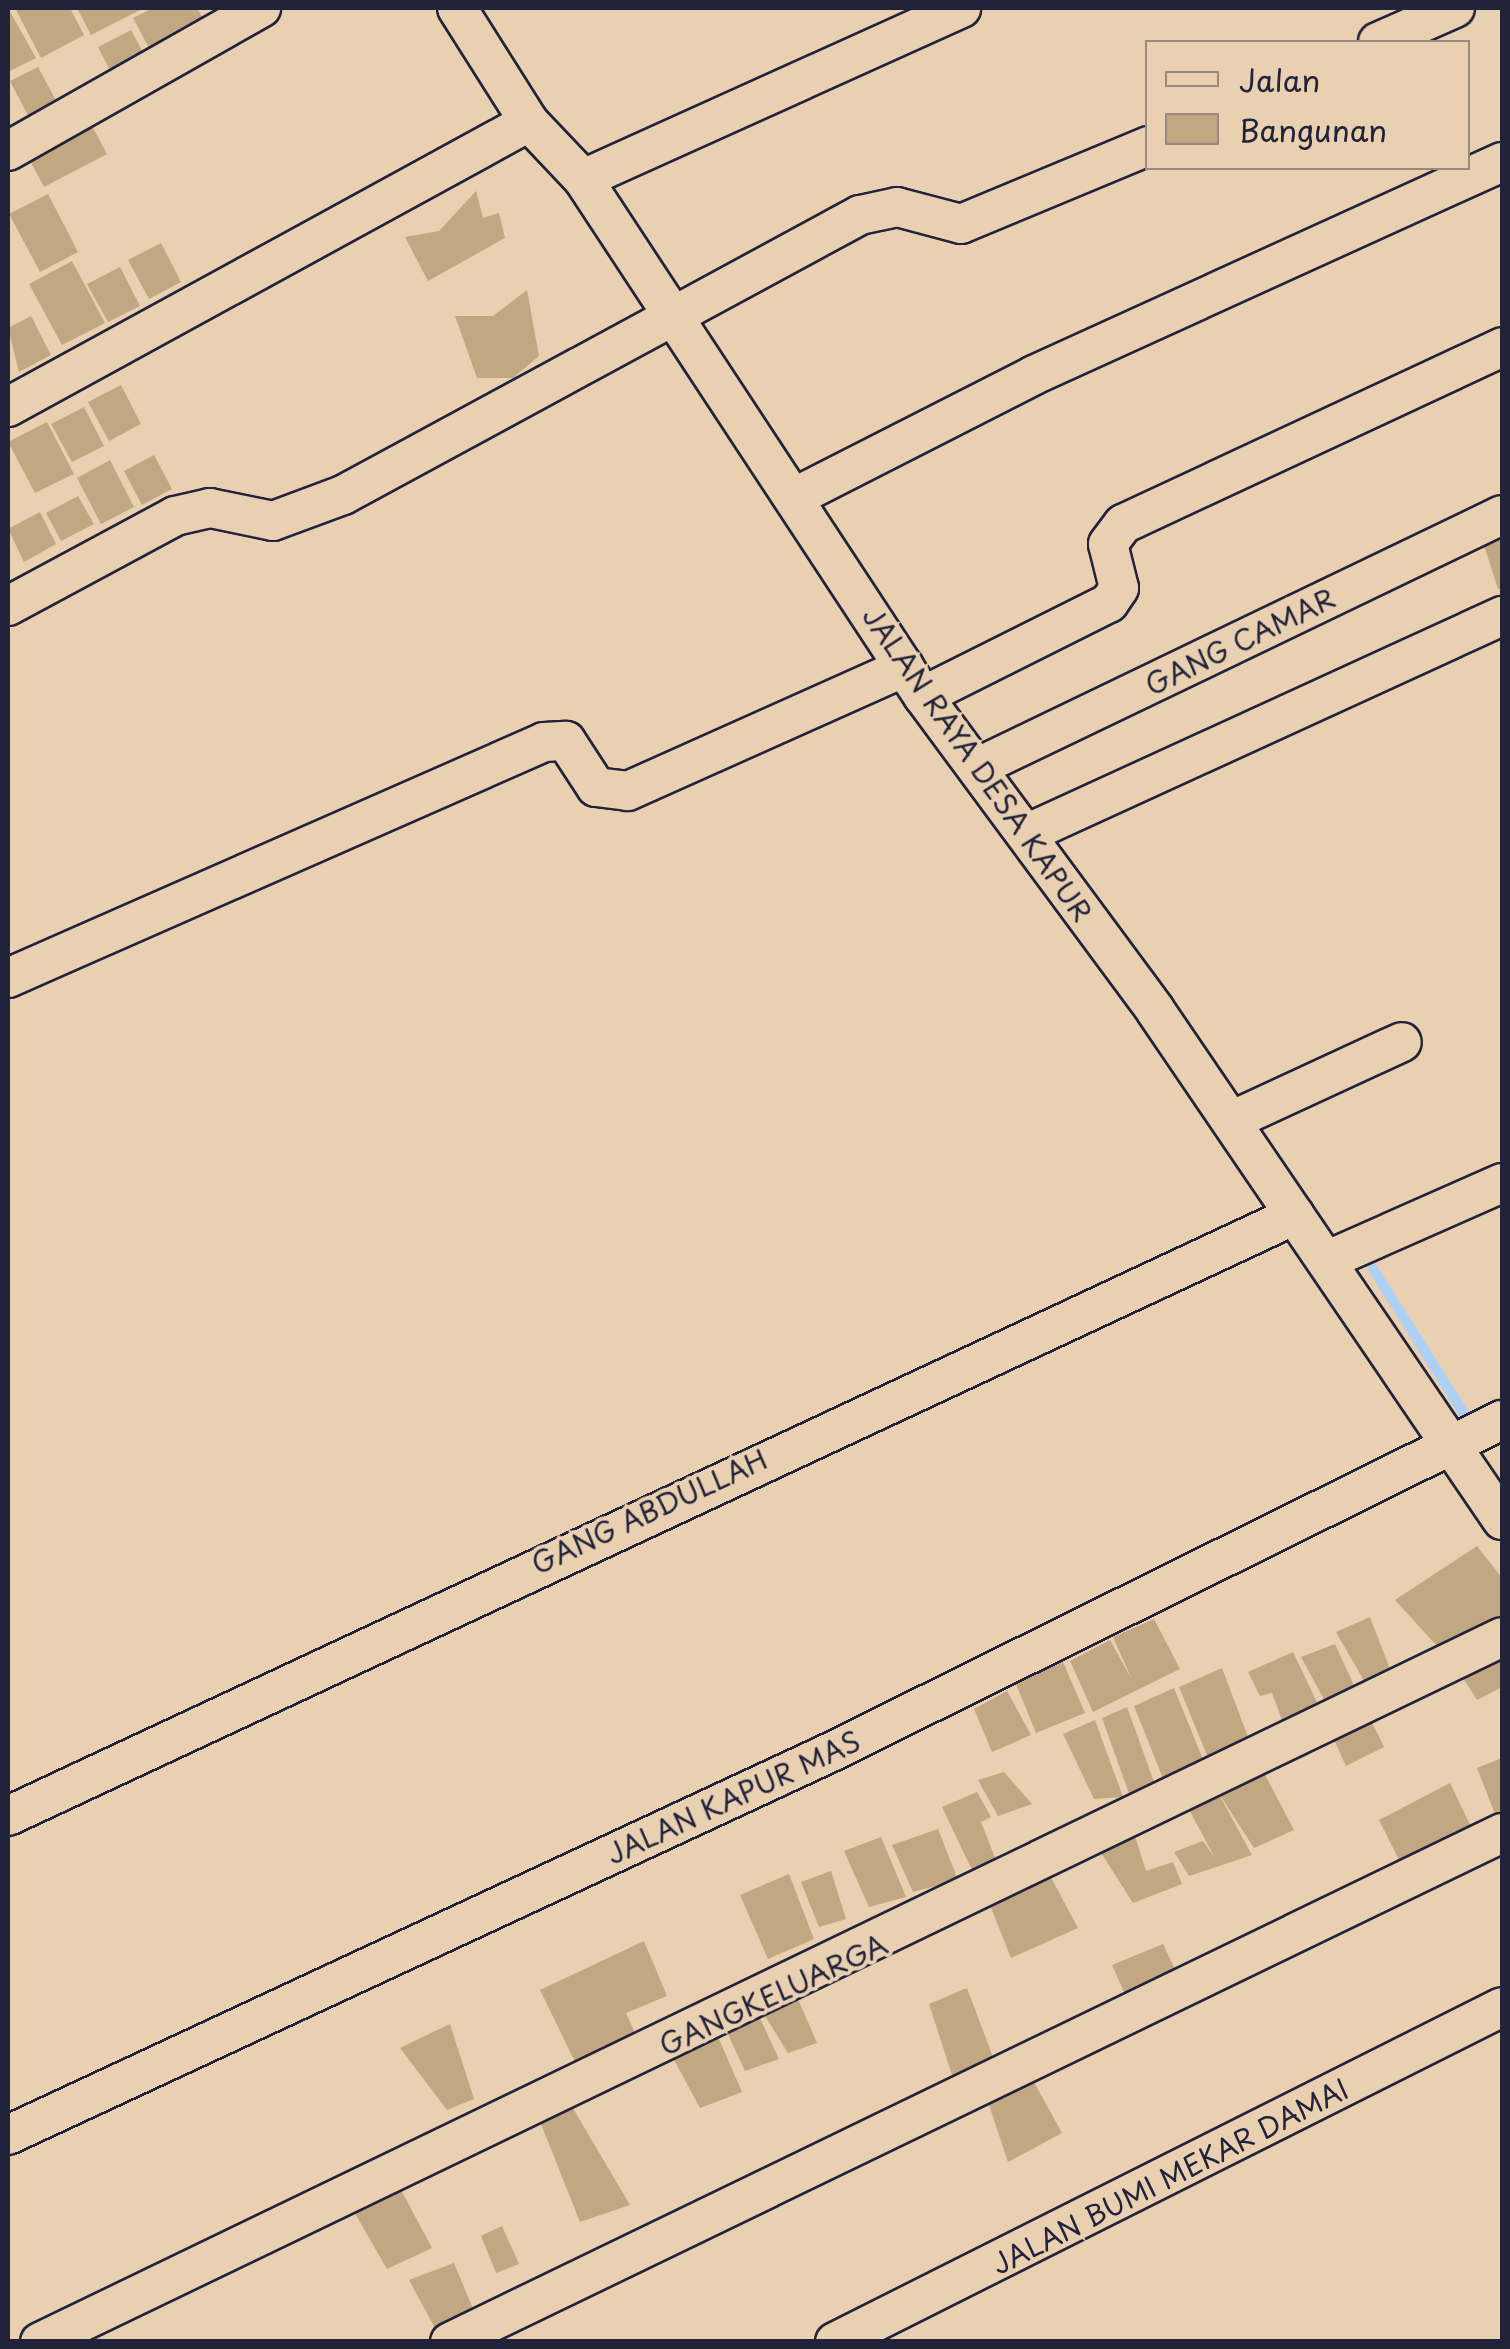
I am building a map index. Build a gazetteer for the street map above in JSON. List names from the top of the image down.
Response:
{
  "streets": {
    "street": [
      "GANG CAMAR",
      "JALAN RAYA DESA KAPUR",
      "GANG ABDULLAH",
      "JALAN KAPUR MAS",
      "GANGKELUARGA",
      "JALAN BUMI MEKAR DAMAI"
    ]
  },
  "crossings": [
    ["GANG CAMAR", "JALAN RAYA DESA KAPUR"],
    ["JALAN RAYA DESA KAPUR", "GANG ABDULLAH"],
    ["JALAN RAYA DESA KAPUR", "JALAN KAPUR MAS"]
  ],
  "legend": ["Jalan", "Bangunan"]
}
